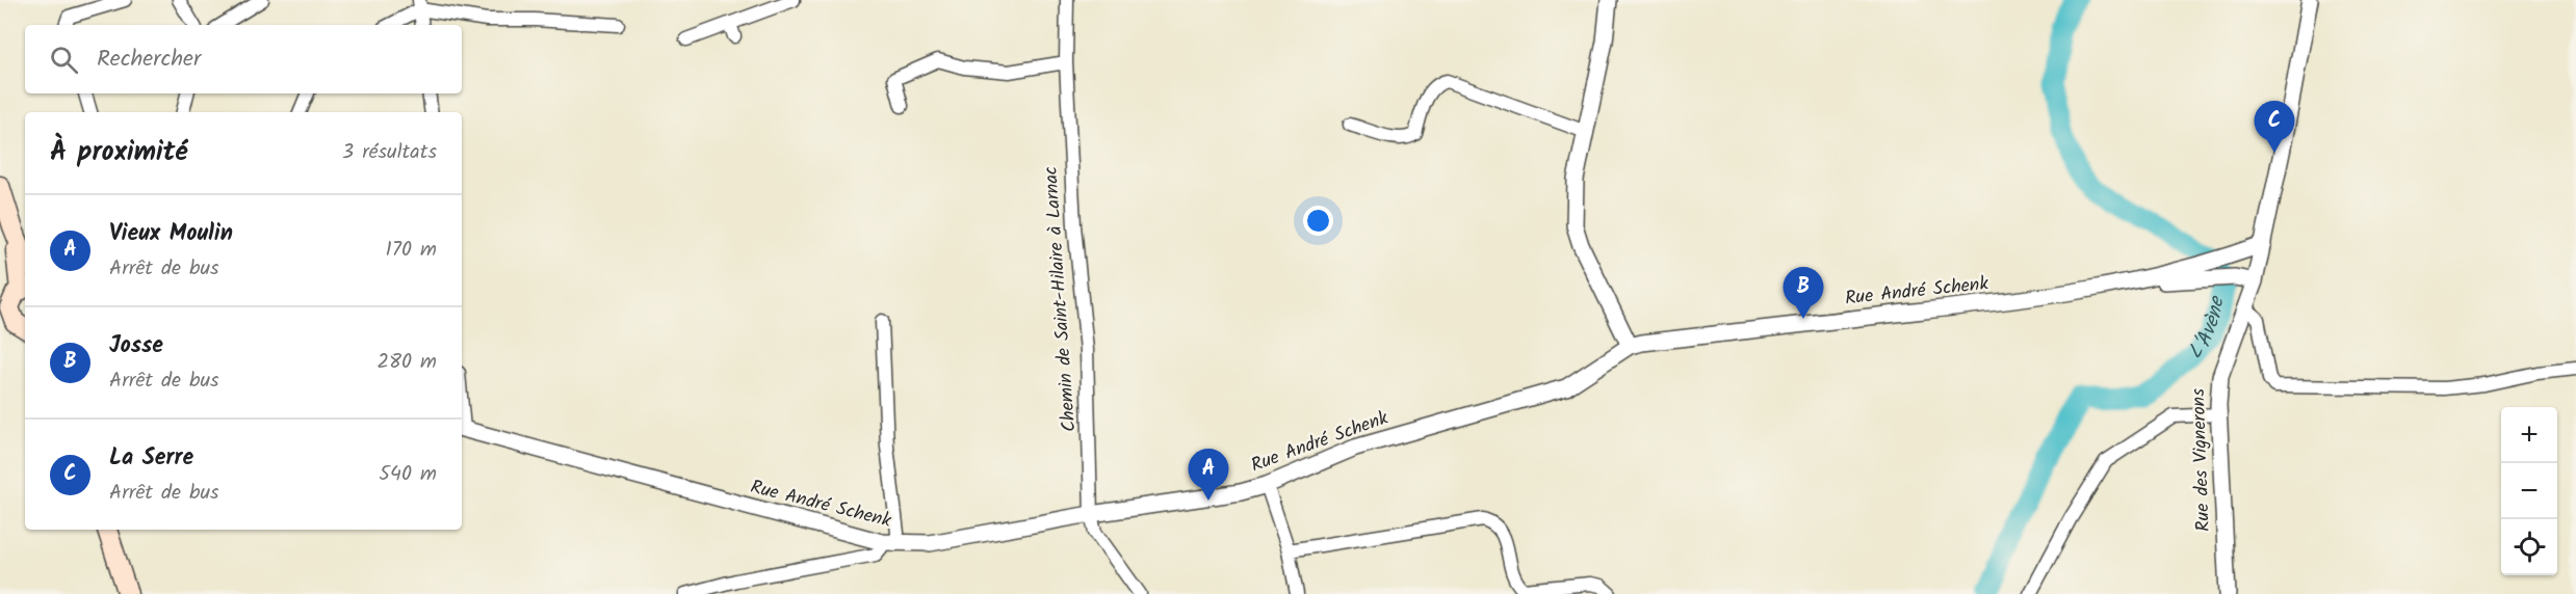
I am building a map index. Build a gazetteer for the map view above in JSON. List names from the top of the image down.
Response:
{
  "streets": {
    "street": ["Rue André Schenk", "Chemin de Saint-Hilaire à Larnac", "Rue des Vignerons"]
  },
  "crossings": [
    ["Rue André Schenk", "Chemin de Saint-Hilaire à Larnac"],
    ["Rue André Schenk", "Rue des Vignerons"]
  ],
  "water": ["L'Avène"],
  "page": {
    "search": "Rechercher",
    "pins": ["C", "B", "A"],
    "heading": ["À proximité", "3 résultats"],
    "list": [
      {
        "mark": "A",
        "name": "Vieux Moulin",
        "note": "Arrêt de bus",
        "value": "170 m"
      },
      {
        "mark": "B",
        "name": "Josse",
        "note": "Arrêt de bus",
        "value": "280 m"
      },
      {
        "mark": "C",
        "name": "La Serre",
        "note": "Arrêt de bus",
        "value": "540 m"
      }
    ],
    "map_buttons": ["+", "−"]
  }
}
